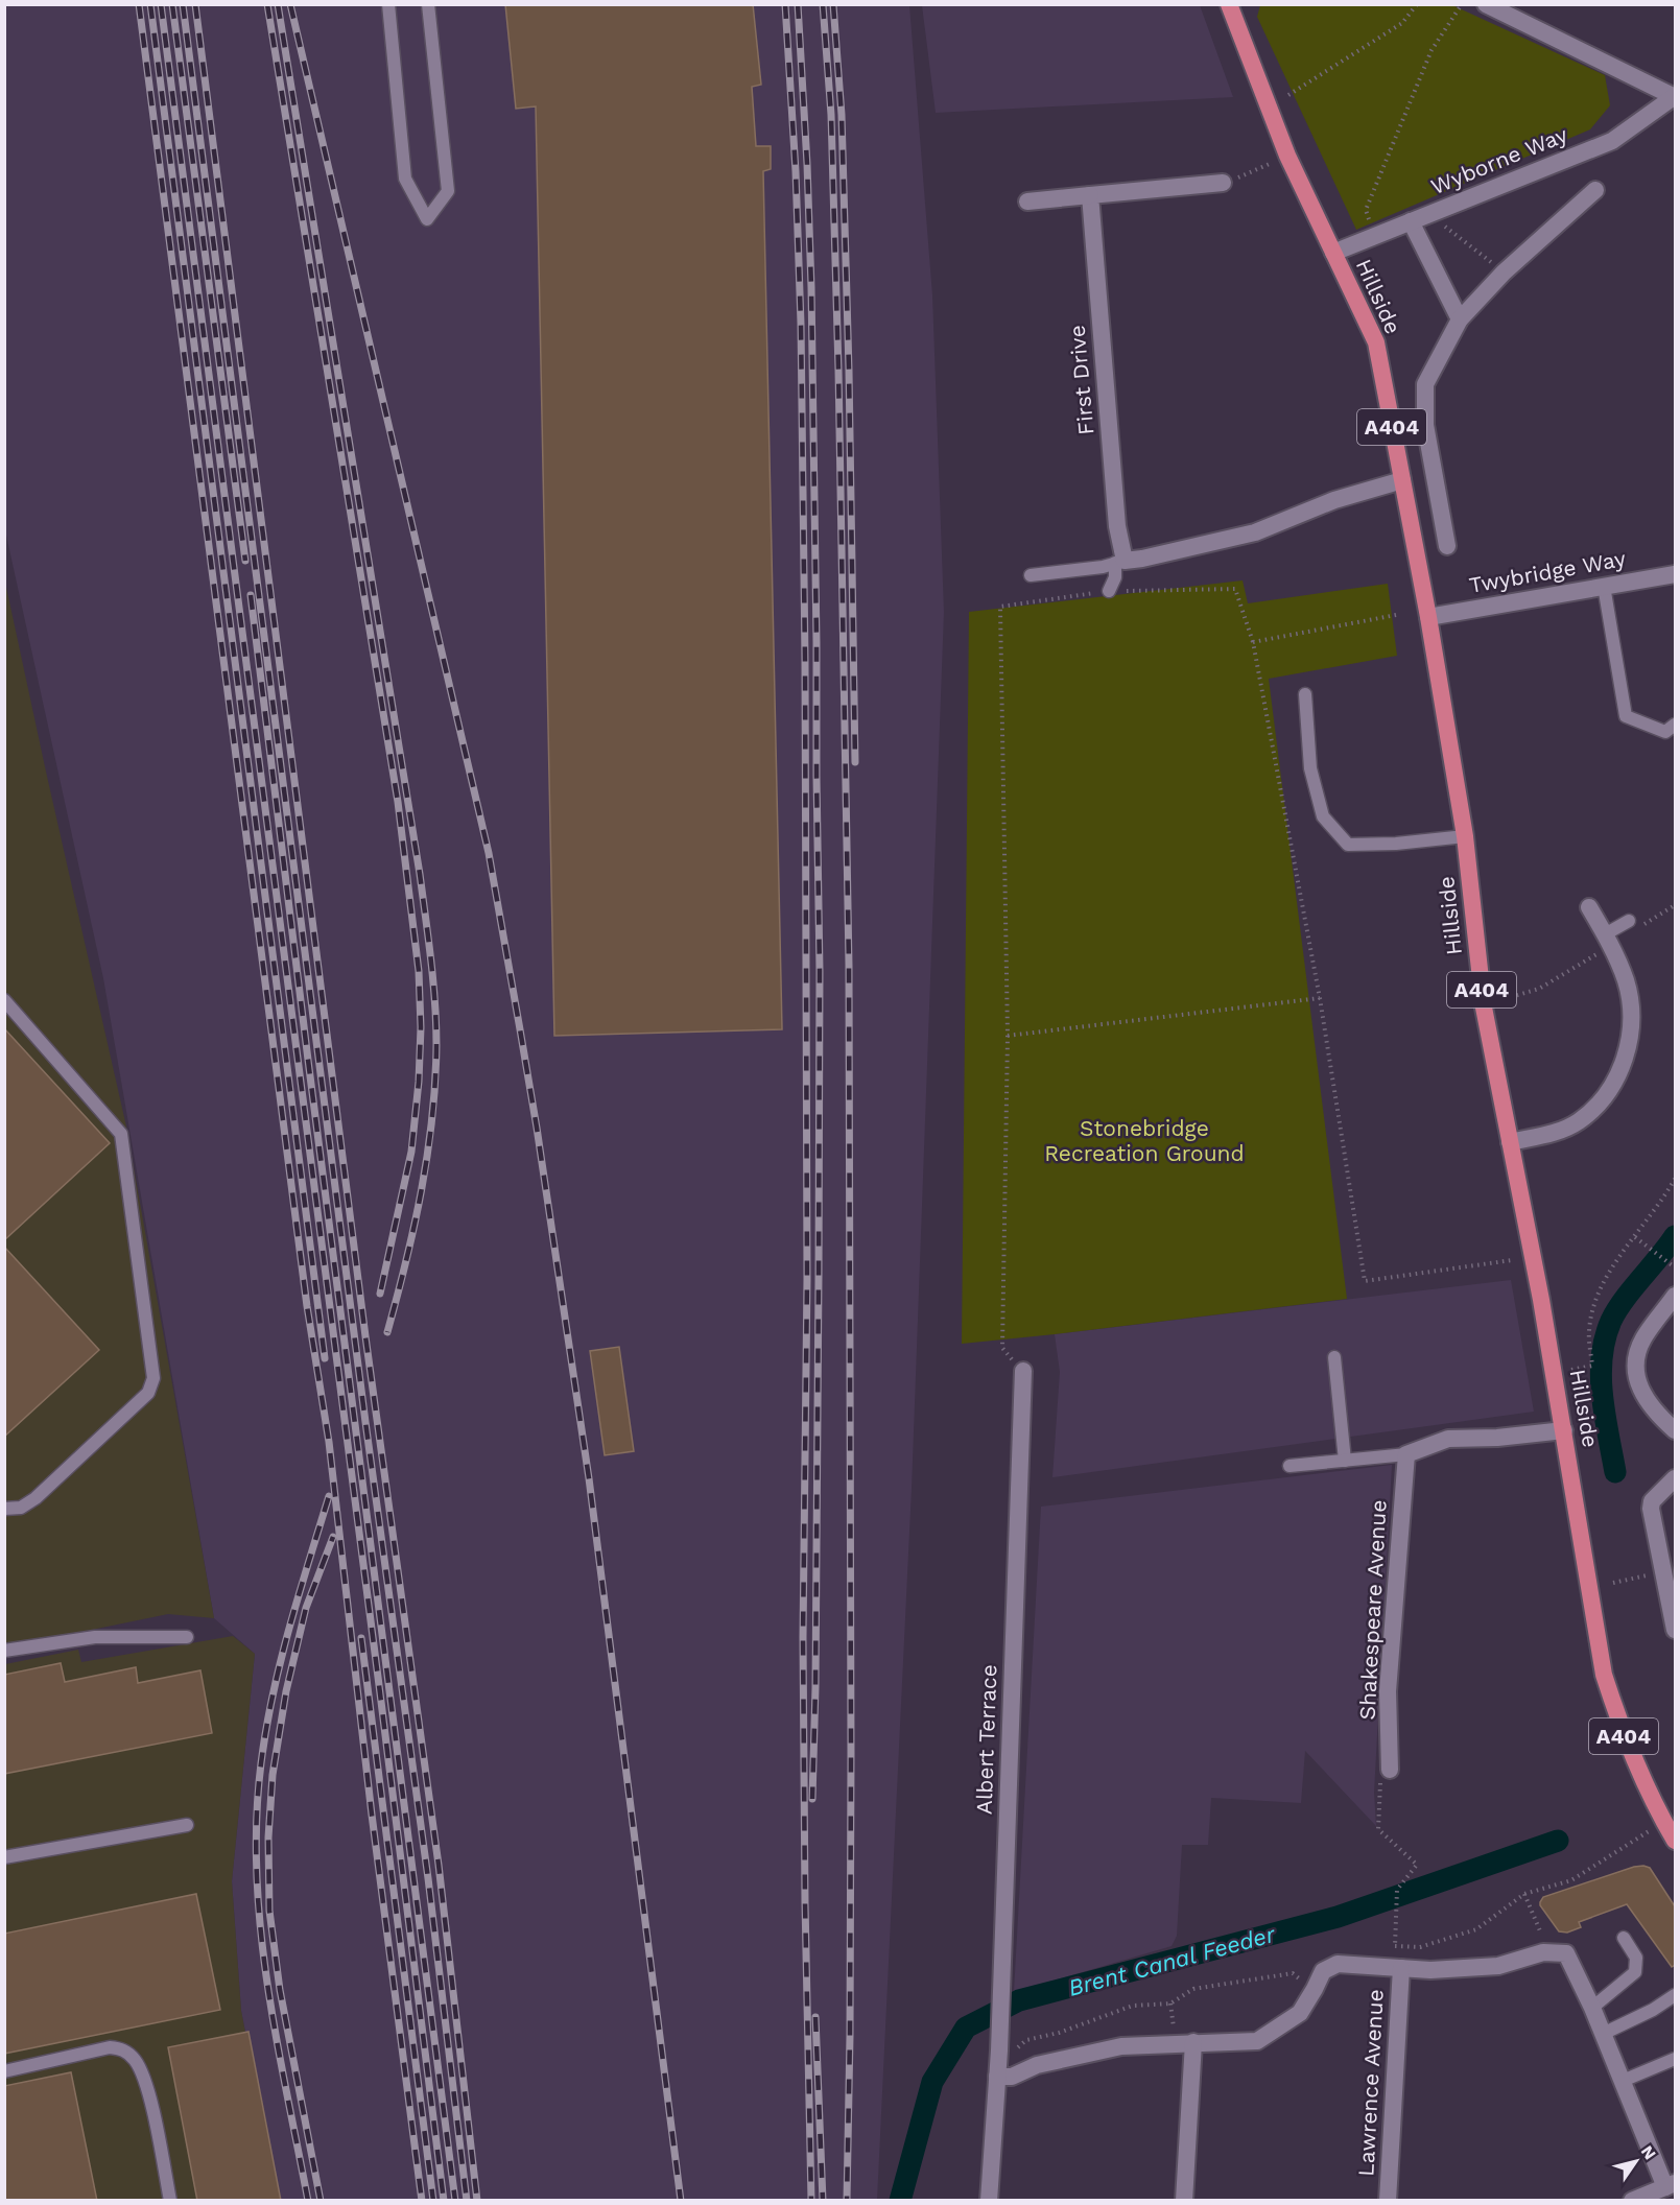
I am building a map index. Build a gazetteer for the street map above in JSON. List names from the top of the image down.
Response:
{
  "streets": {
    "main road": ["Hillside", "A404"],
    "street": [
      "Wyborne Way",
      "First Drive",
      "Twybridge Way",
      "Shakespeare Avenue",
      "Albert Terrace",
      "Lawrence Avenue"
    ]
  },
  "crossings": [
    ["Wyborne Way", "Hillside"],
    ["Hillside", "Twybridge Way"]
  ],
  "water": ["Brent Canal Feeder"],
  "parks": ["Stonebridge Recreation Ground"],
  "north": "top right"
}
